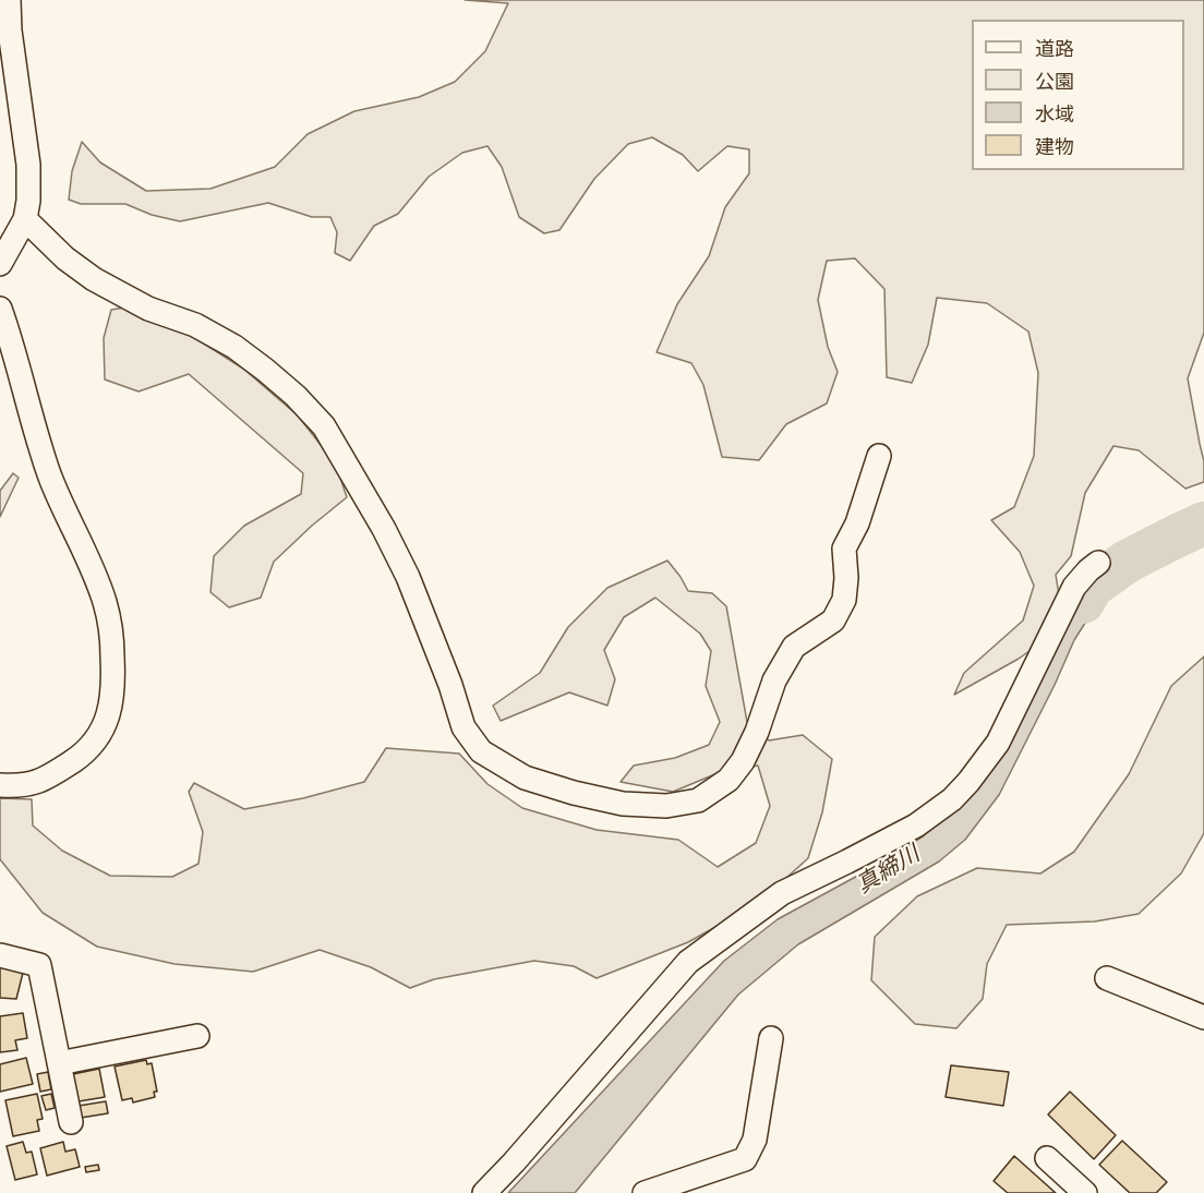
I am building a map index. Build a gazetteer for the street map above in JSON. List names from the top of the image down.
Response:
{
  "water": ["真締川"],
  "legend": [
    "道路",
    "公園",
    "水域",
    "建物"
  ]
}
